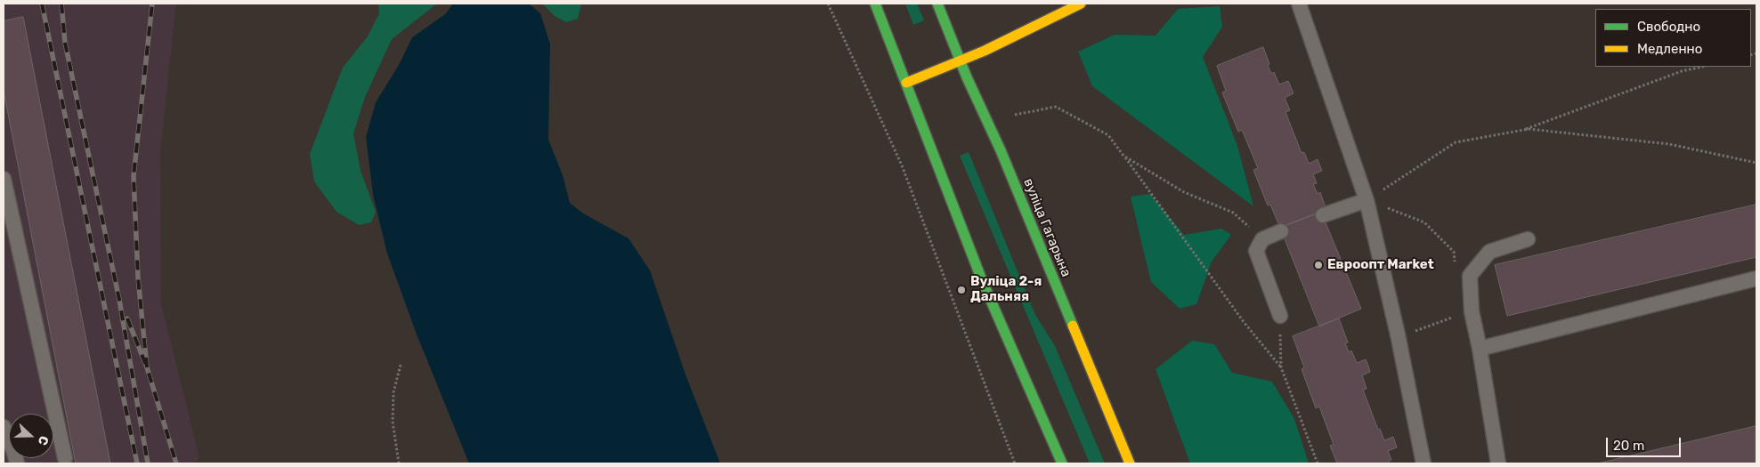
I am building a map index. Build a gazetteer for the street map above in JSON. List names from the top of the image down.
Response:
{
  "streets": {
    "main road": ["вуліца Гагарына"]
  },
  "places": ["Евроопт Market", "Вуліца 2-я Дальняя"],
  "legend": ["Свободно", "Медленно"],
  "scale_bar": "20 m",
  "north": "right"
}
